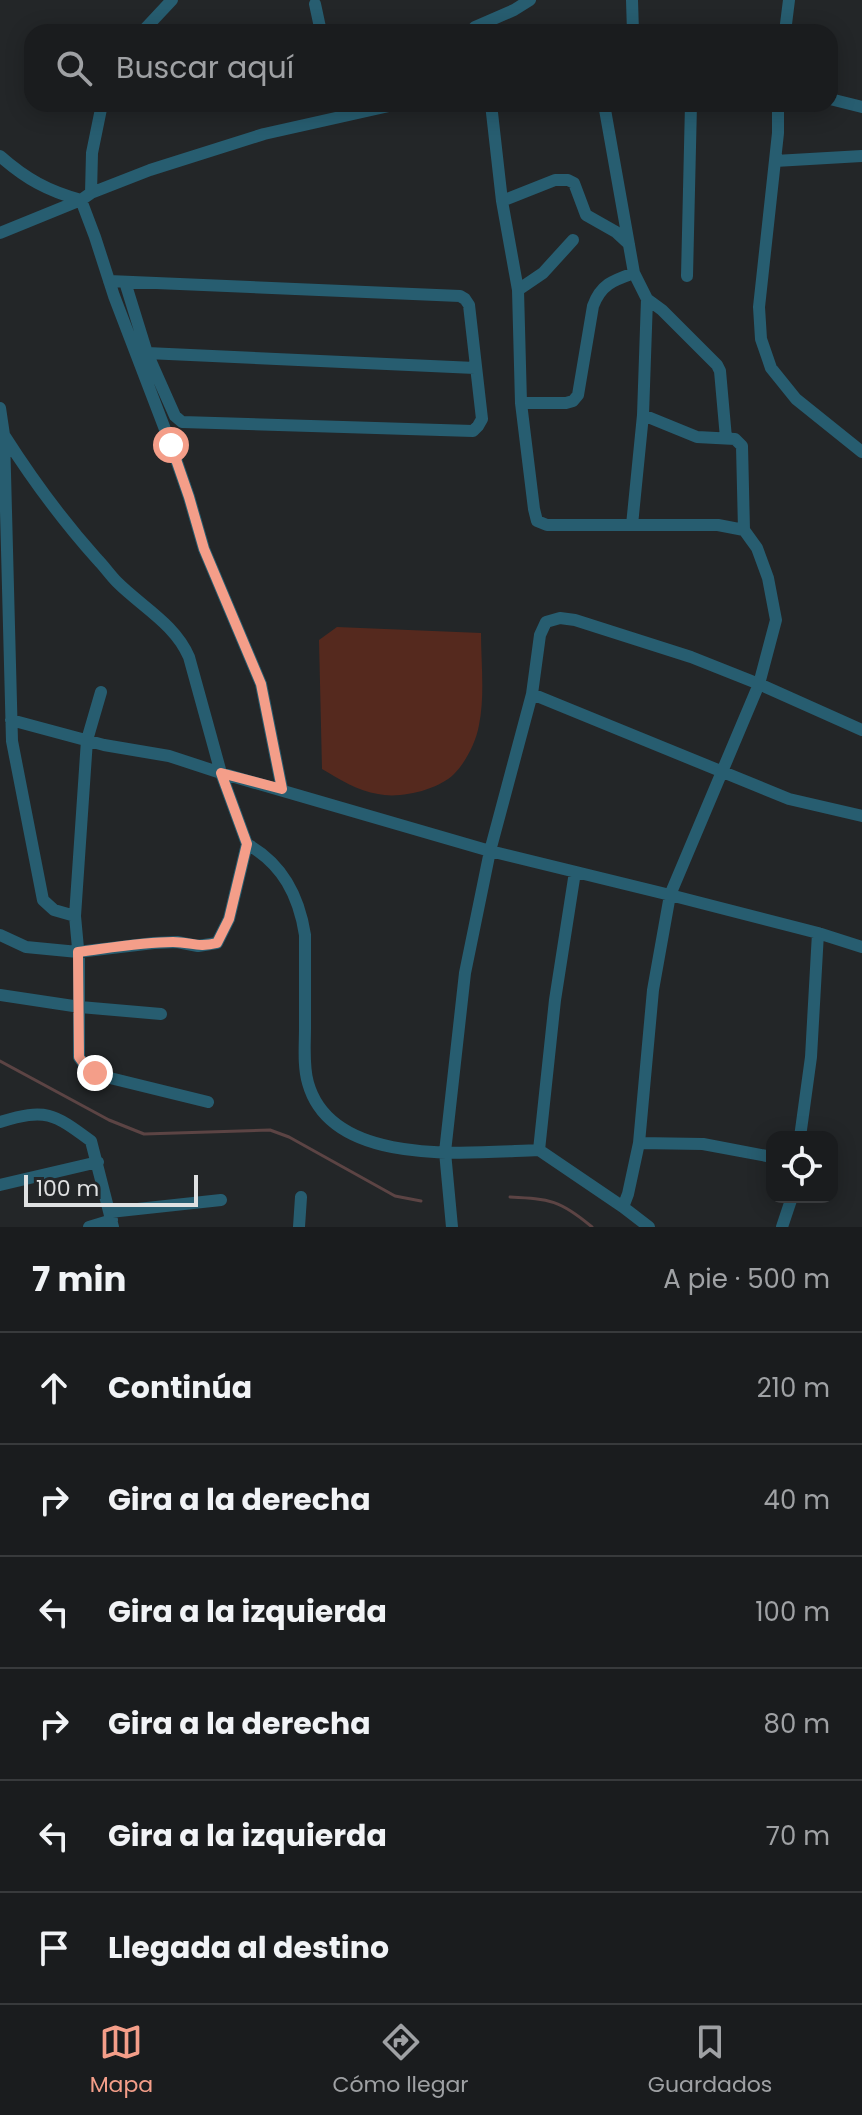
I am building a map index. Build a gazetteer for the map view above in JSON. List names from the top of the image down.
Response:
{
  "scale_bar": "100 m",
  "page": {
    "search": "Buscar aquí",
    "scale": "100 m",
    "heading": ["7 min", "A pie · 500 m"],
    "list": [
      ["Continúa", "210 m"],
      ["Gira a la derecha", "40 m"],
      ["Gira a la izquierda", "100 m"],
      ["Gira a la derecha", "80 m"],
      ["Gira a la izquierda", "70 m"],
      "Llegada al destino"
    ],
    "nav": ["Mapa", "Cómo llegar", "Guardados"]
  }
}
